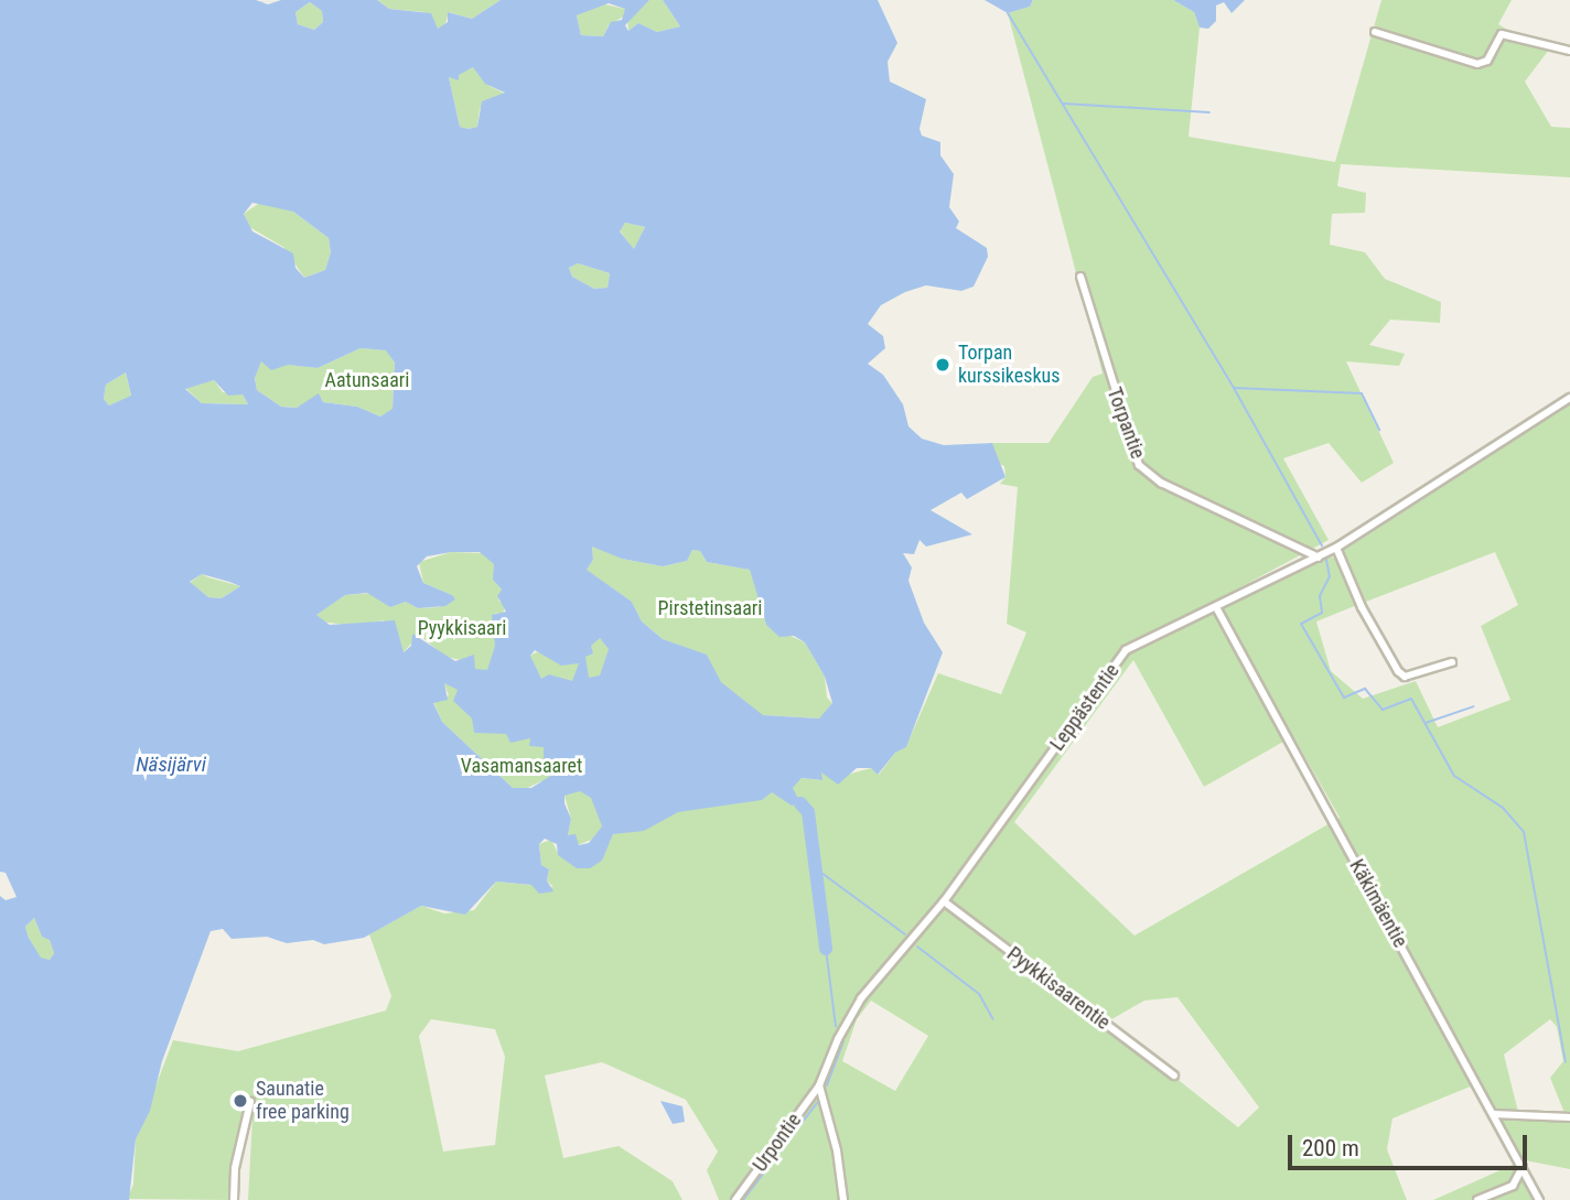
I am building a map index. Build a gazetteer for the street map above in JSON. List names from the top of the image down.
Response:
{
  "streets": {
    "street": [
      "Torpantie",
      "Leppästentie",
      "Käkimäentie",
      "Pyykkisaarentie",
      "Urpontie"
    ]
  },
  "crossings": [
    ["Torpantie", "Leppästentie"],
    ["Leppästentie", "Käkimäentie"],
    ["Leppästentie", "Pyykkisaarentie"],
    ["Leppästentie", "Urpontie"]
  ],
  "water": ["Näsijärvi"],
  "parks": [
    "Aatunsaari",
    "Pirstetinsaari",
    "Pyykkisaari",
    "Vasamansaaret"
  ],
  "places": ["Torpan kurssikeskus", "Saunatie free parking"],
  "scale_bar": "200 m"
}
